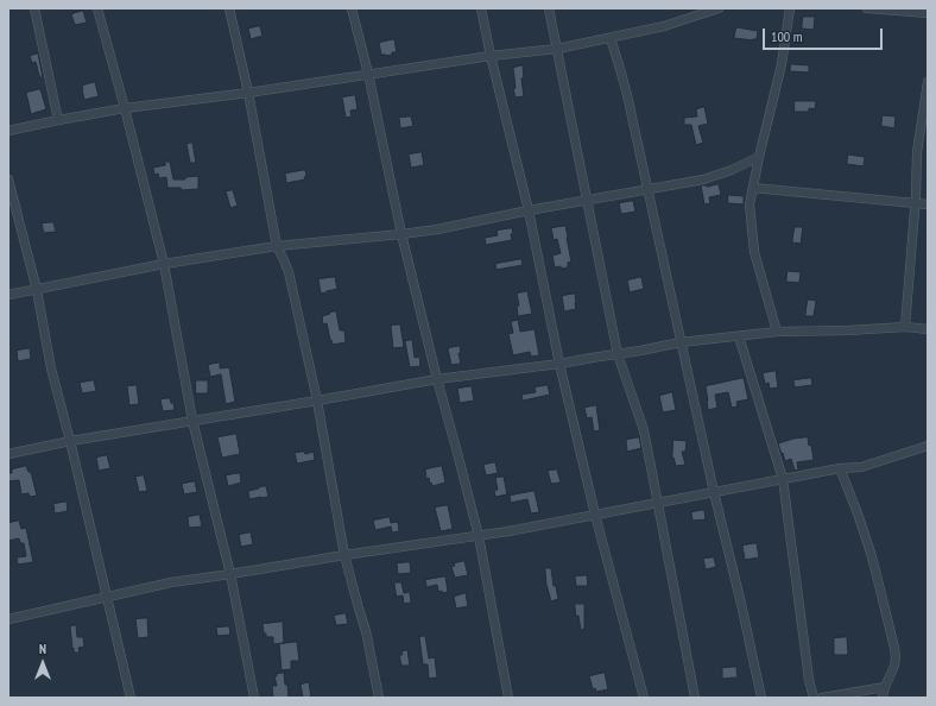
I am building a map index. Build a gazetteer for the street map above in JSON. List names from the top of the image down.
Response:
{
  "scale_bar": "100 m",
  "north": "top"
}
